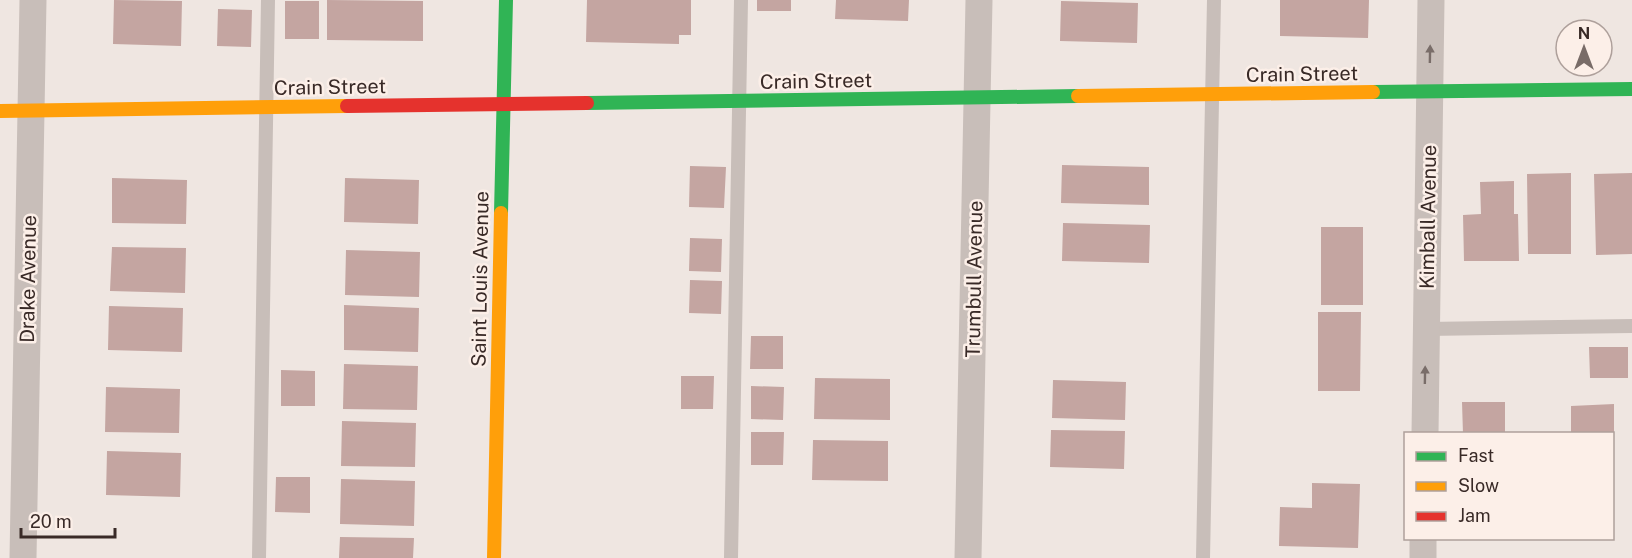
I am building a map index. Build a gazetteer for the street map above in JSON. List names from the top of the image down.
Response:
{
  "streets": {
    "street": [
      "Crain Street",
      "Kimball Avenue",
      "Drake Avenue",
      "Saint Louis Avenue",
      "Trumbull Avenue"
    ]
  },
  "crossings": [
    ["Crain Street", "Kimball Avenue"],
    ["Crain Street", "Drake Avenue"],
    ["Crain Street", "Saint Louis Avenue"],
    ["Crain Street", "Trumbull Avenue"]
  ],
  "one_way": ["Kimball Avenue"],
  "legend": ["Fast", "Slow", "Jam"],
  "scale_bar": "20 m",
  "north": "top"
}
